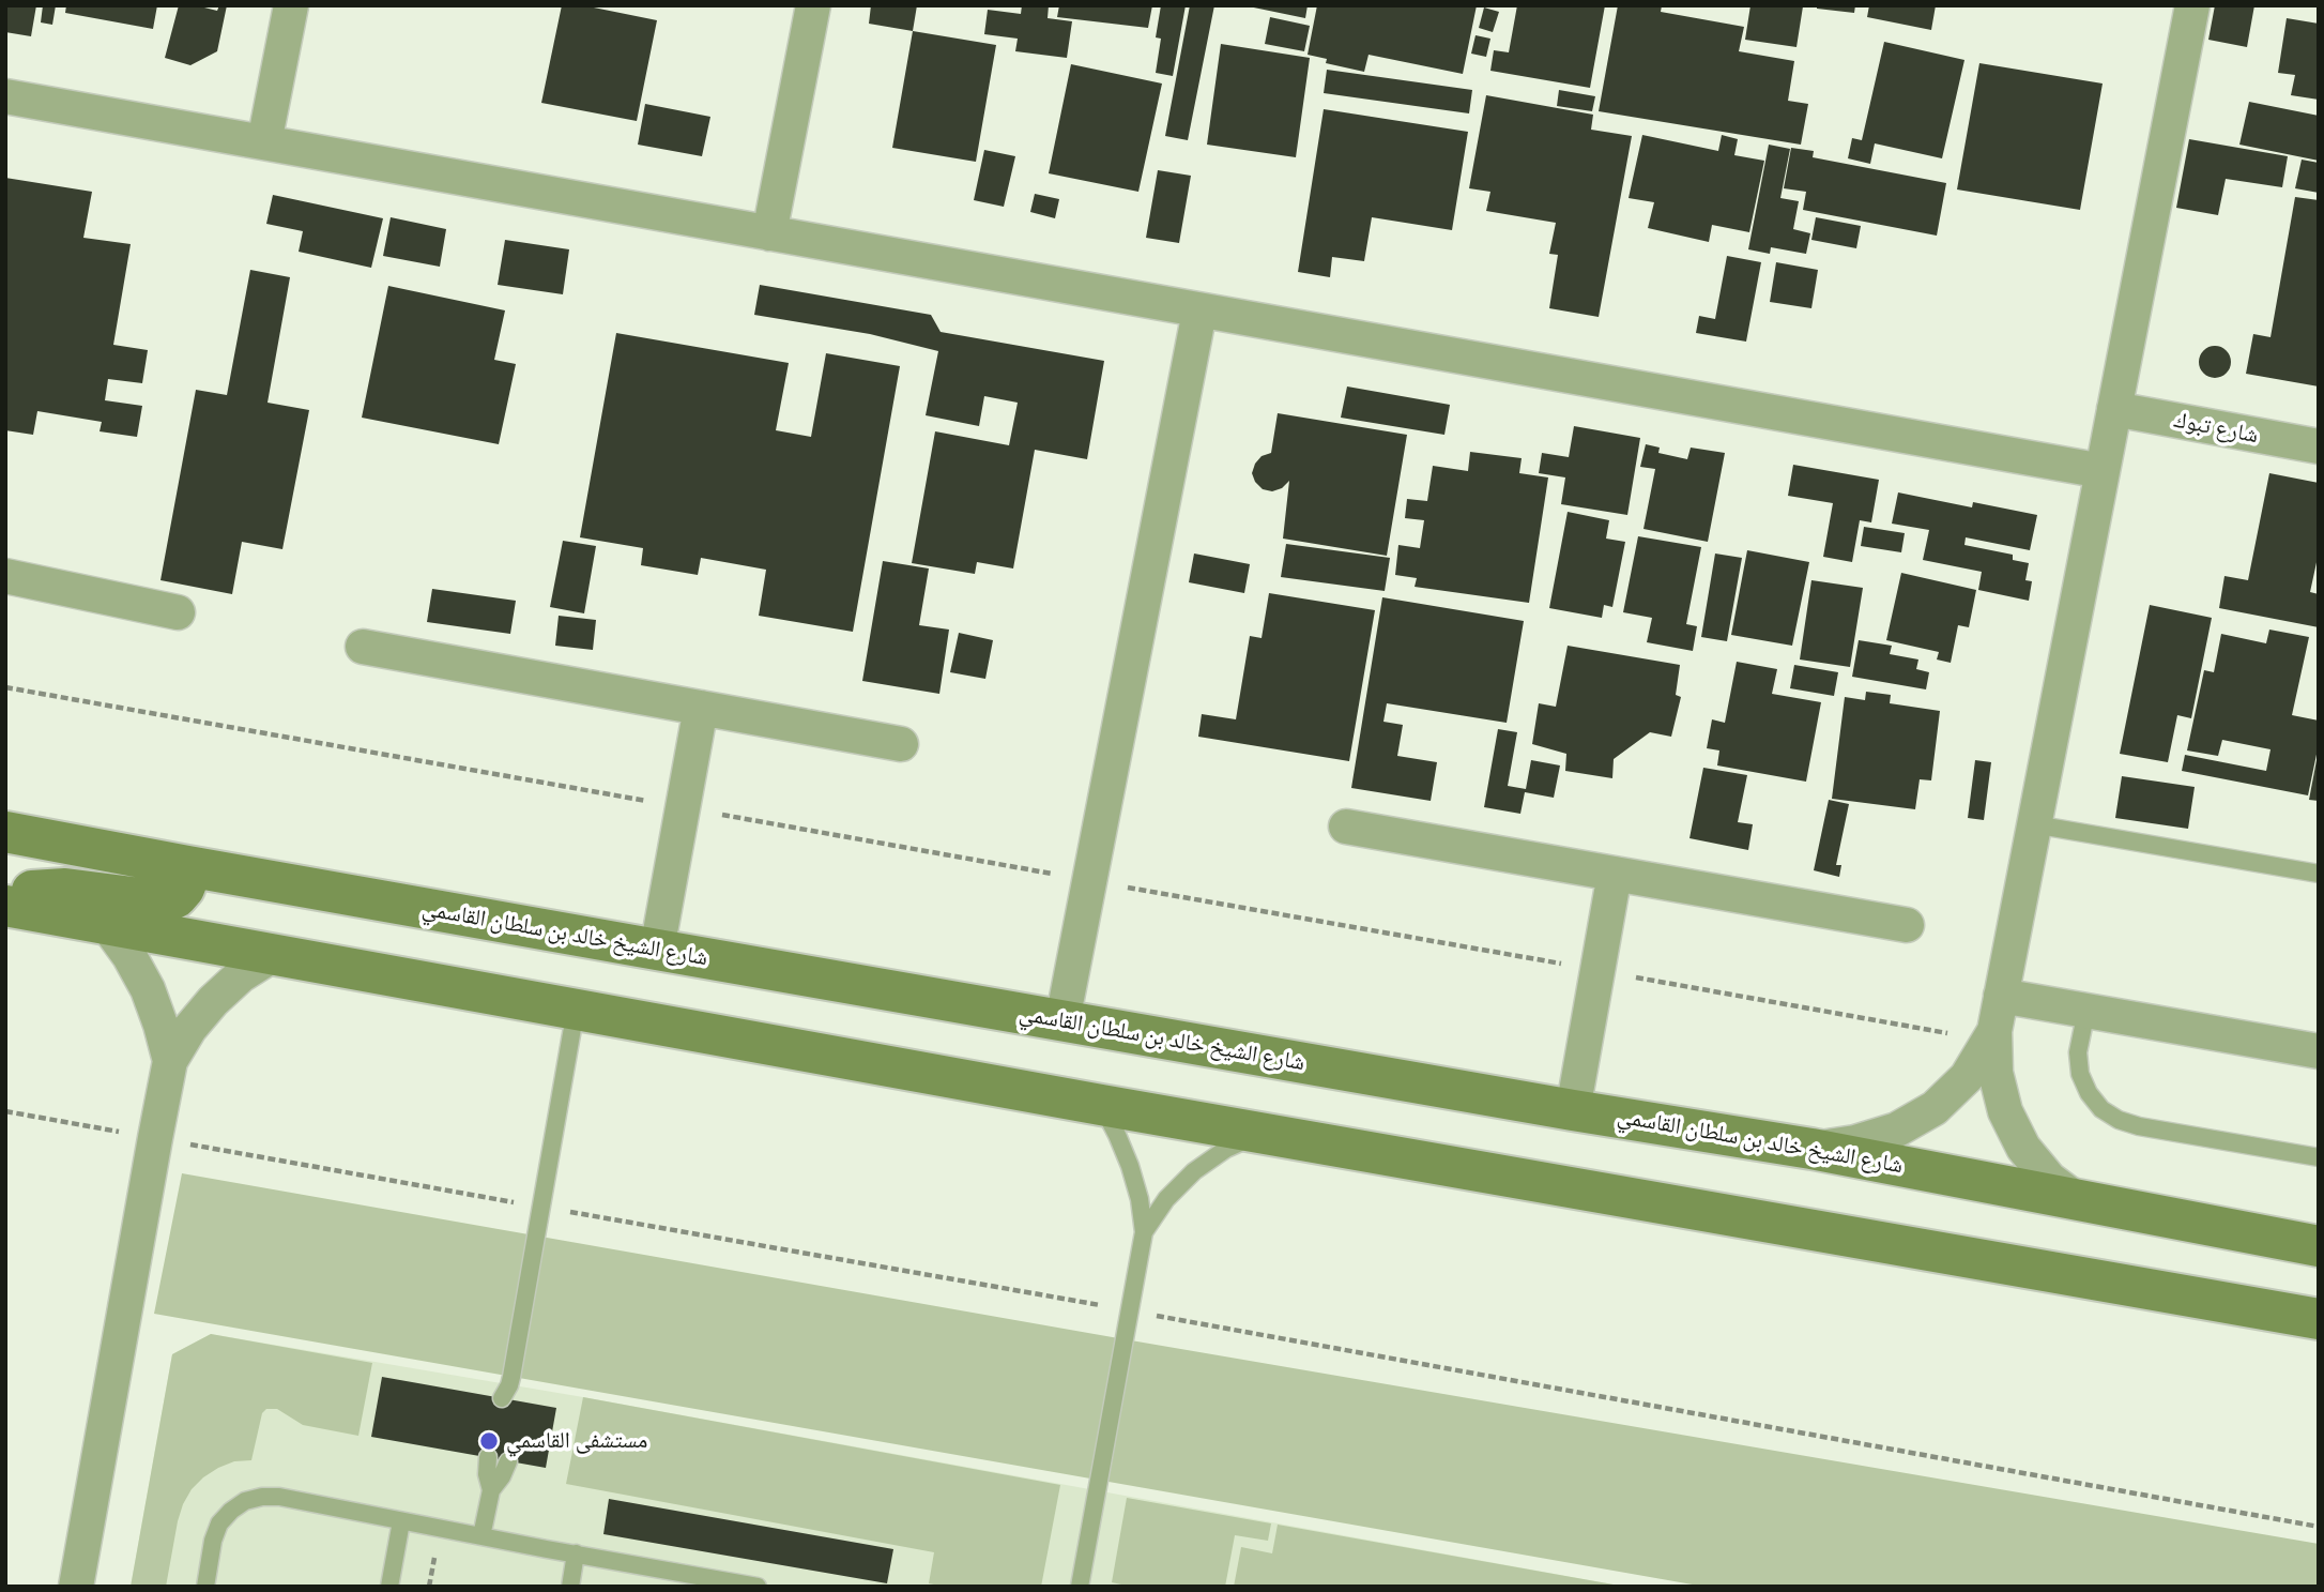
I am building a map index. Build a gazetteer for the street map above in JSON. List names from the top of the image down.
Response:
{
  "streets": {
    "main road": ["شارع الشيخ خالد بن سلطان القاسمي"],
    "street": ["شارع تبوك"]
  },
  "places": ["مستشفى القاسمي"]
}
